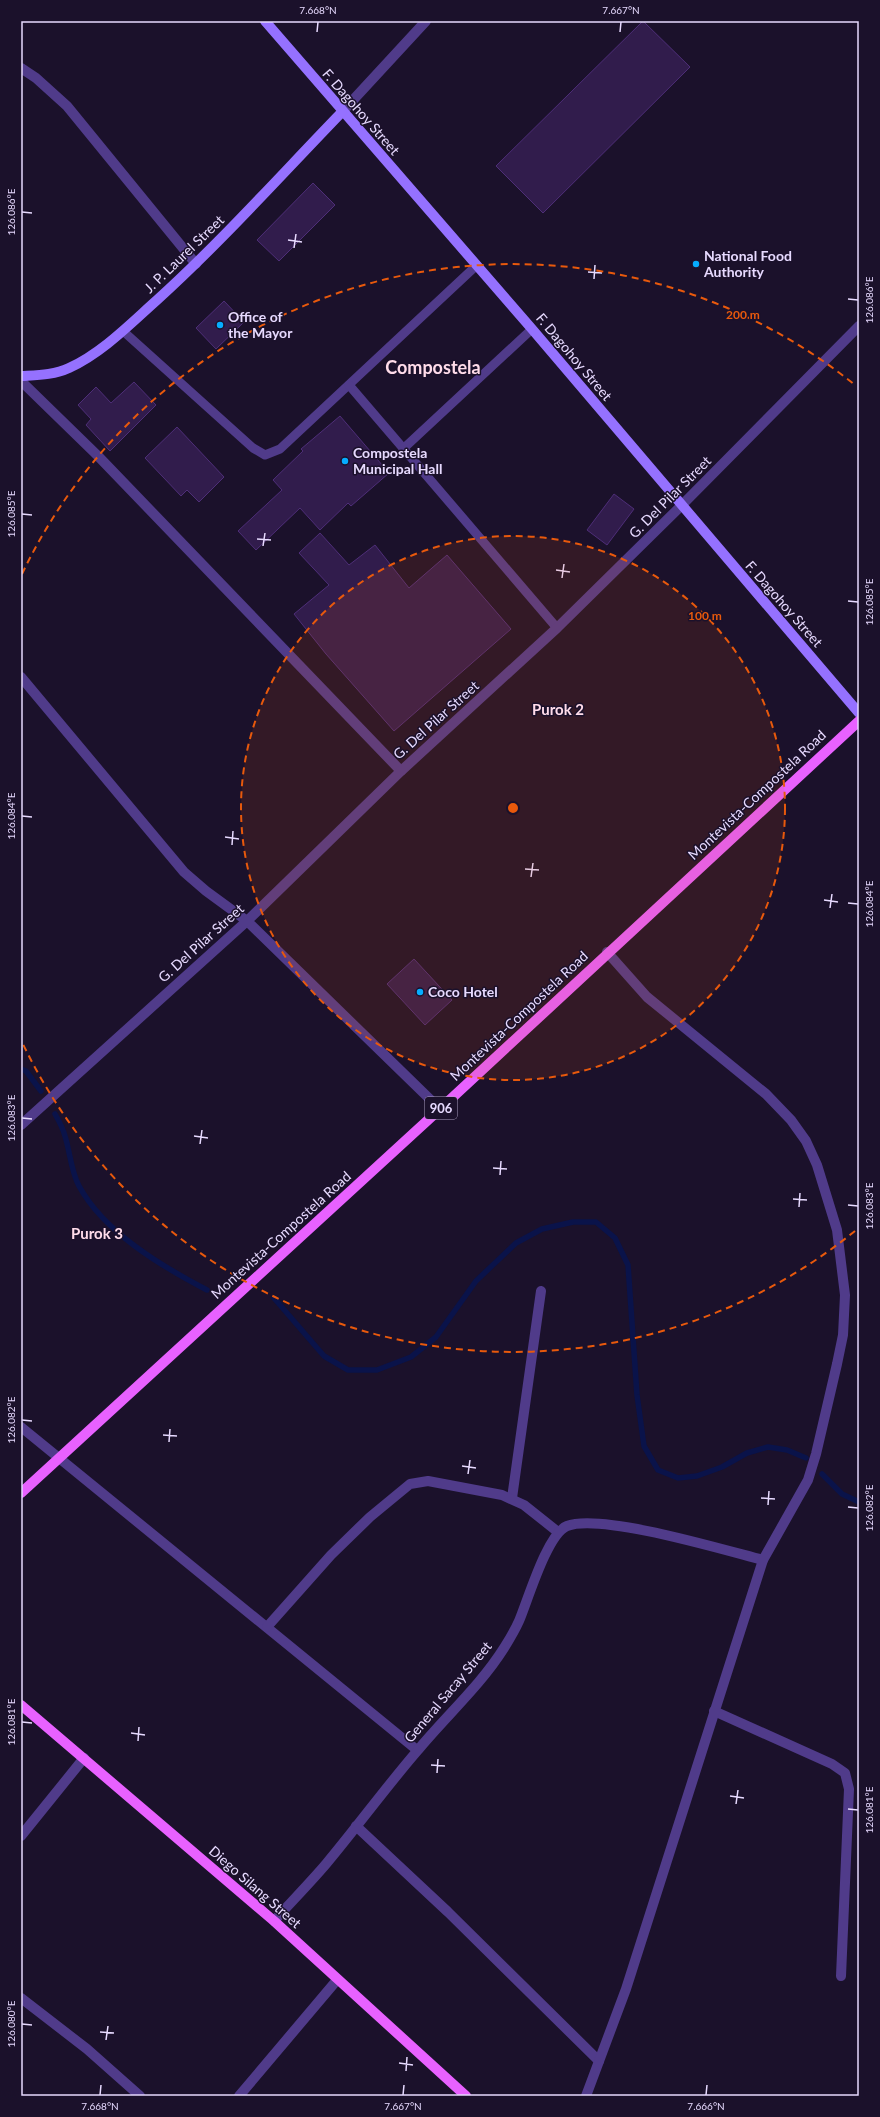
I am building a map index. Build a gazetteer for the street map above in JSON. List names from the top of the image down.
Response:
{
  "streets": {
    "main road": [
      "F. Dagohoy Street",
      "J. P. Laurel Street",
      "Montevista-Compostela Road",
      "906",
      "Diego Silang Street"
    ],
    "street": ["G. Del Pilar Street", "General Sacay Street"]
  },
  "crossings": [
    ["F. Dagohoy Street", "J. P. Laurel Street"],
    ["F. Dagohoy Street", "G. Del Pilar Street"],
    ["General Sacay Street", "Diego Silang Street"]
  ],
  "districts": ["Compostela", "Purok 2", "Purok 3"],
  "places": [
    "National Food Authority",
    "Office of the Mayor",
    "Compostela Municipal Hall",
    "Coco Hotel"
  ],
  "coordinates": [
    "7.668°N",
    "7.667°N",
    "126.086°E",
    "126.085°E",
    "126.084°E",
    "126.083°E",
    "126.082°E",
    "126.081°E",
    "126.080°E",
    "7.666°N"
  ],
  "rings": ["200 m", "100 m"]
}
